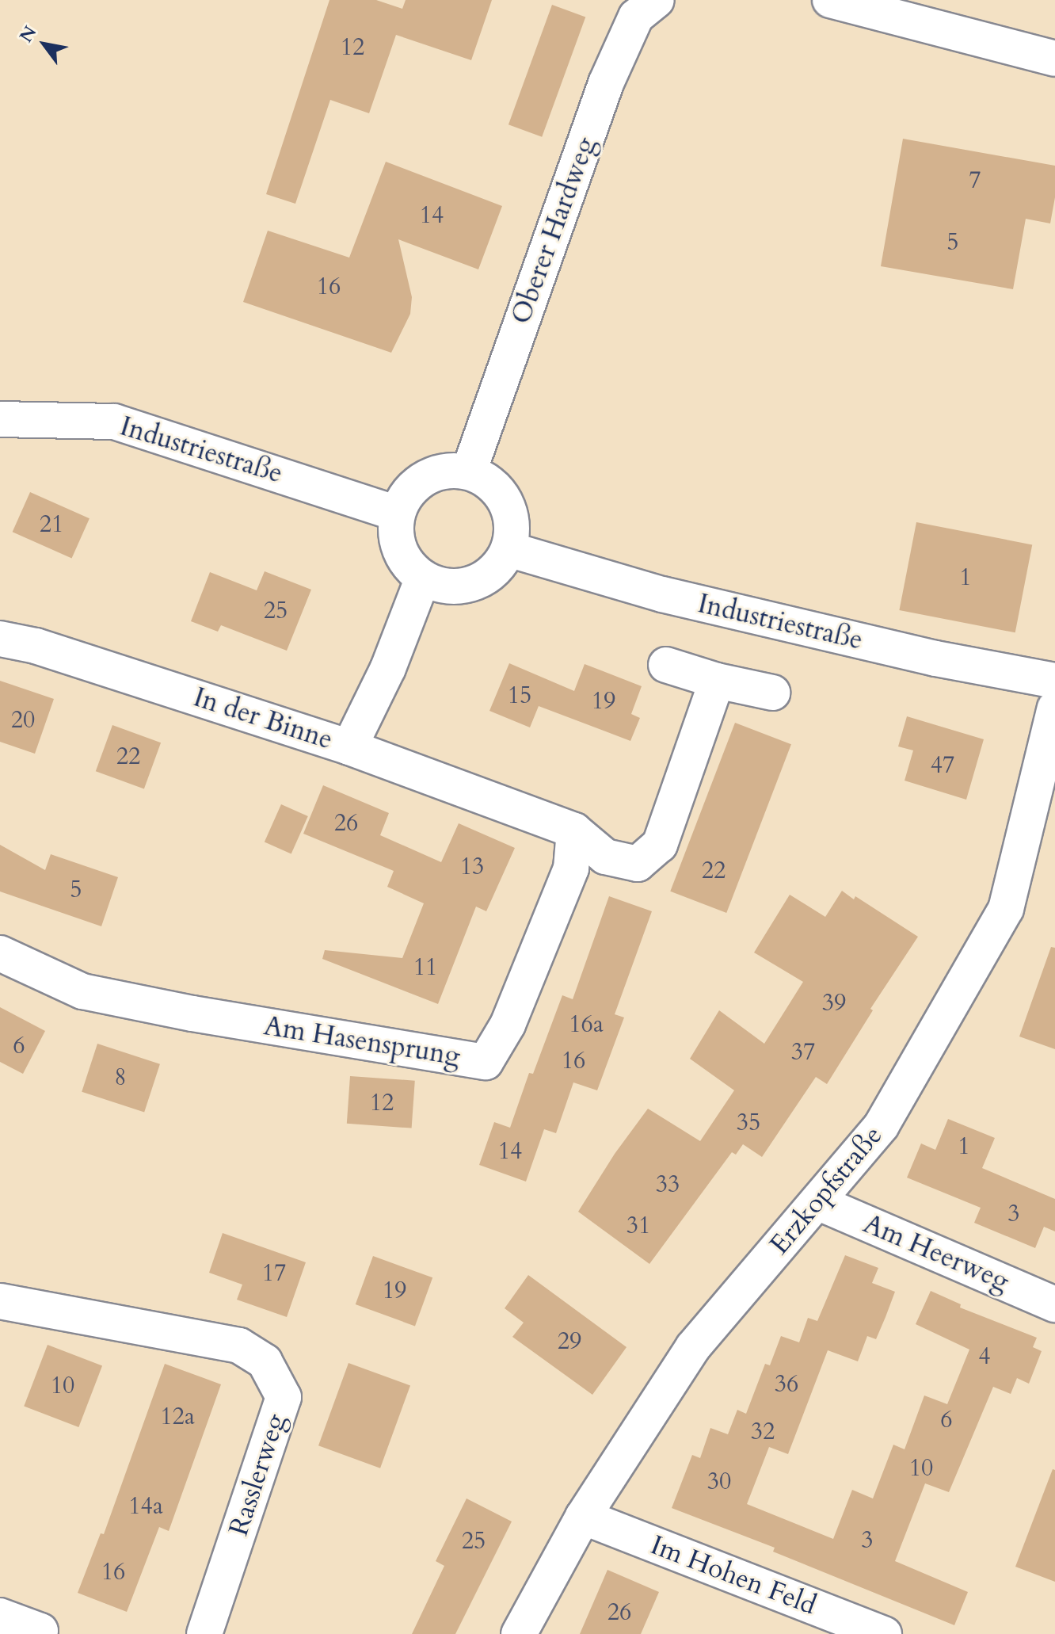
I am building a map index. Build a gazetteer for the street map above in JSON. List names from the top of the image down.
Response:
{
  "streets": {
    "street": [
      "Oberer Hardweg",
      "Industriestraße",
      "In der Binne",
      "Am Hasensprung",
      "Erzkopfstraße",
      "Am Heerweg",
      "Rasslerweg",
      "Im Hohen Feld"
    ]
  },
  "crossings": [
    ["Oberer Hardweg", "Industriestraße"],
    ["Oberer Hardweg", "In der Binne"],
    ["Industriestraße", "In der Binne"],
    ["Erzkopfstraße", "Am Heerweg"],
    ["Erzkopfstraße", "Im Hohen Feld"]
  ],
  "house_numbers": [
    "12",
    "7",
    "14",
    "5",
    "16",
    "21",
    "1",
    "25",
    "15",
    "19",
    "20",
    "22",
    "47",
    "26",
    "13",
    "22",
    "5",
    "11",
    "39",
    "16a",
    "6",
    "37",
    "16",
    "8",
    "12",
    "35",
    "1",
    "14",
    "33",
    "3",
    "31",
    "17",
    "19",
    "29",
    "4",
    "36",
    "10",
    "12a",
    "6",
    "32",
    "10",
    "30",
    "14a",
    "3",
    "25",
    "16",
    "26"
  ],
  "north": "top left"
}
